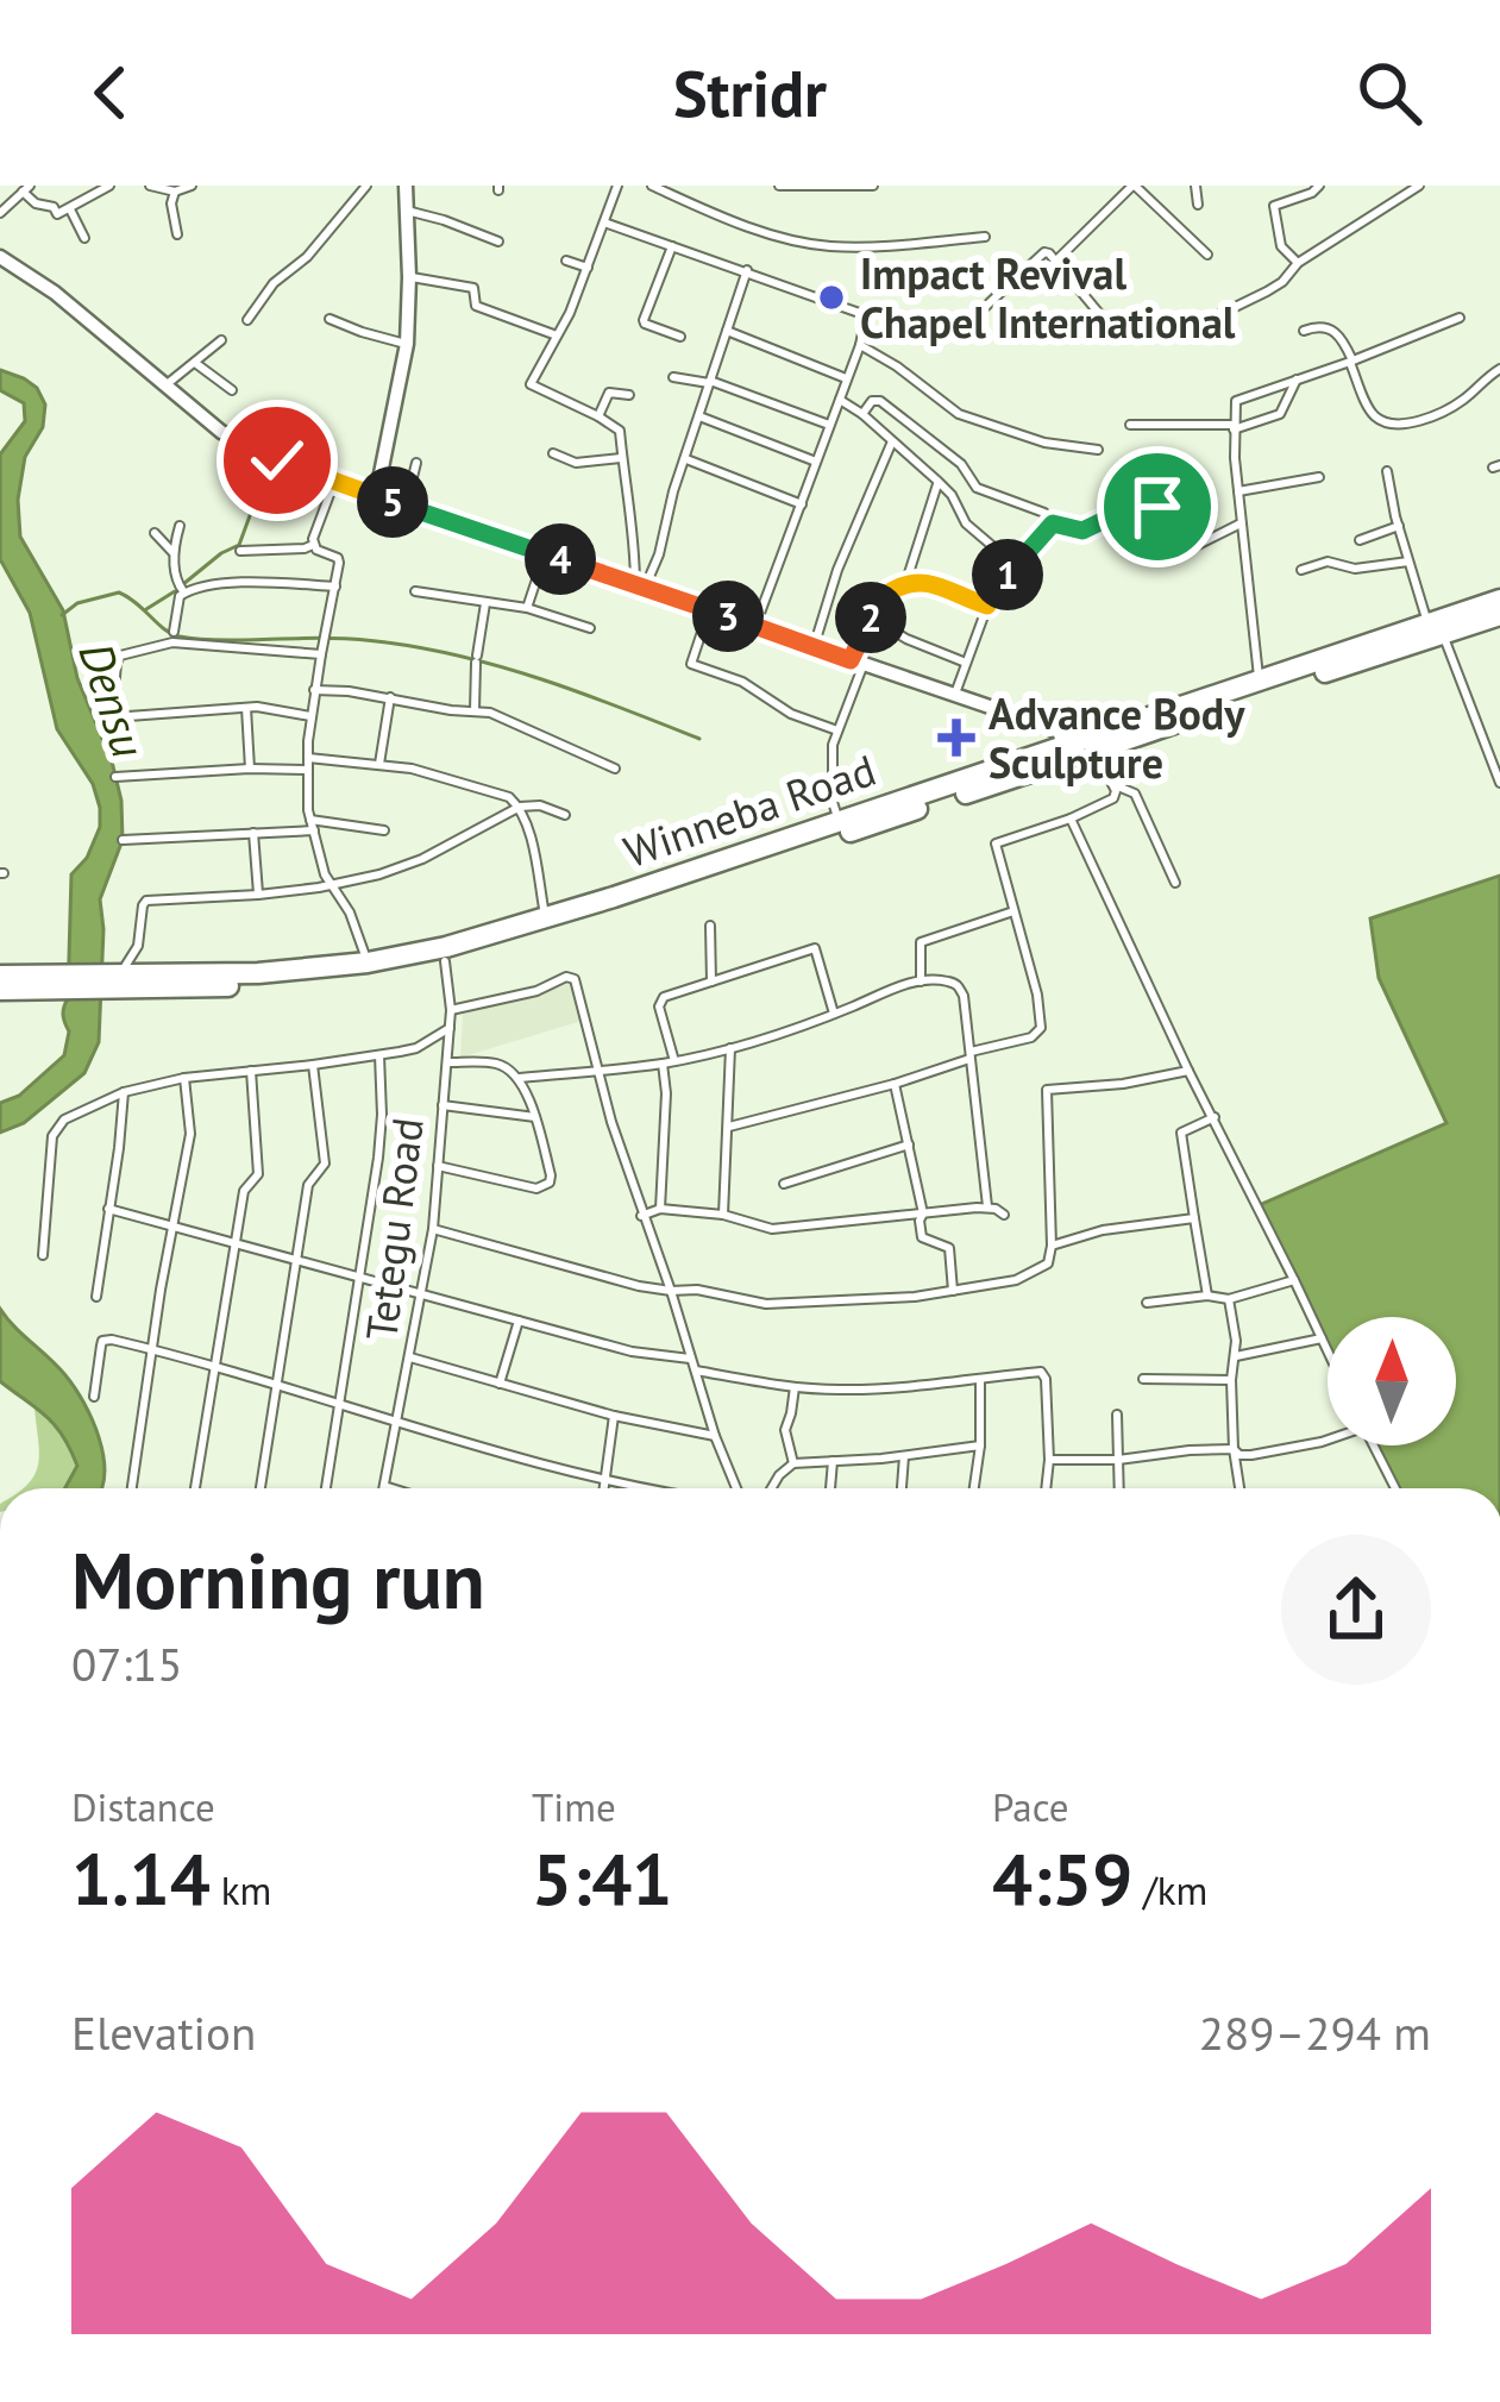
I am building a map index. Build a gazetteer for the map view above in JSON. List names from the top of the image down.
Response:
{
  "streets": {
    "highway": ["Winneba Road"],
    "street": ["Tetegu Road"]
  },
  "crossings": [
    ["Winneba Road", "Tetegu Road"]
  ],
  "water": ["Densu"],
  "places": {
    "other": ["Impact Revival Chapel International"],
    "health": ["Advance Body Sculpture"]
  },
  "north": "top",
  "page": {
    "header": "Stridr",
    "pins": [
      "5",
      "4",
      "1",
      "3",
      "2"
    ],
    "heading": ["Morning run", "07:15"],
    "stats": [
      ["Distance", "1.14 km"],
      ["Time", "5:41"],
      ["Pace", "4:59 /km"]
    ],
    "chart": ["Elevation", "289–294 m"]
  }
}
